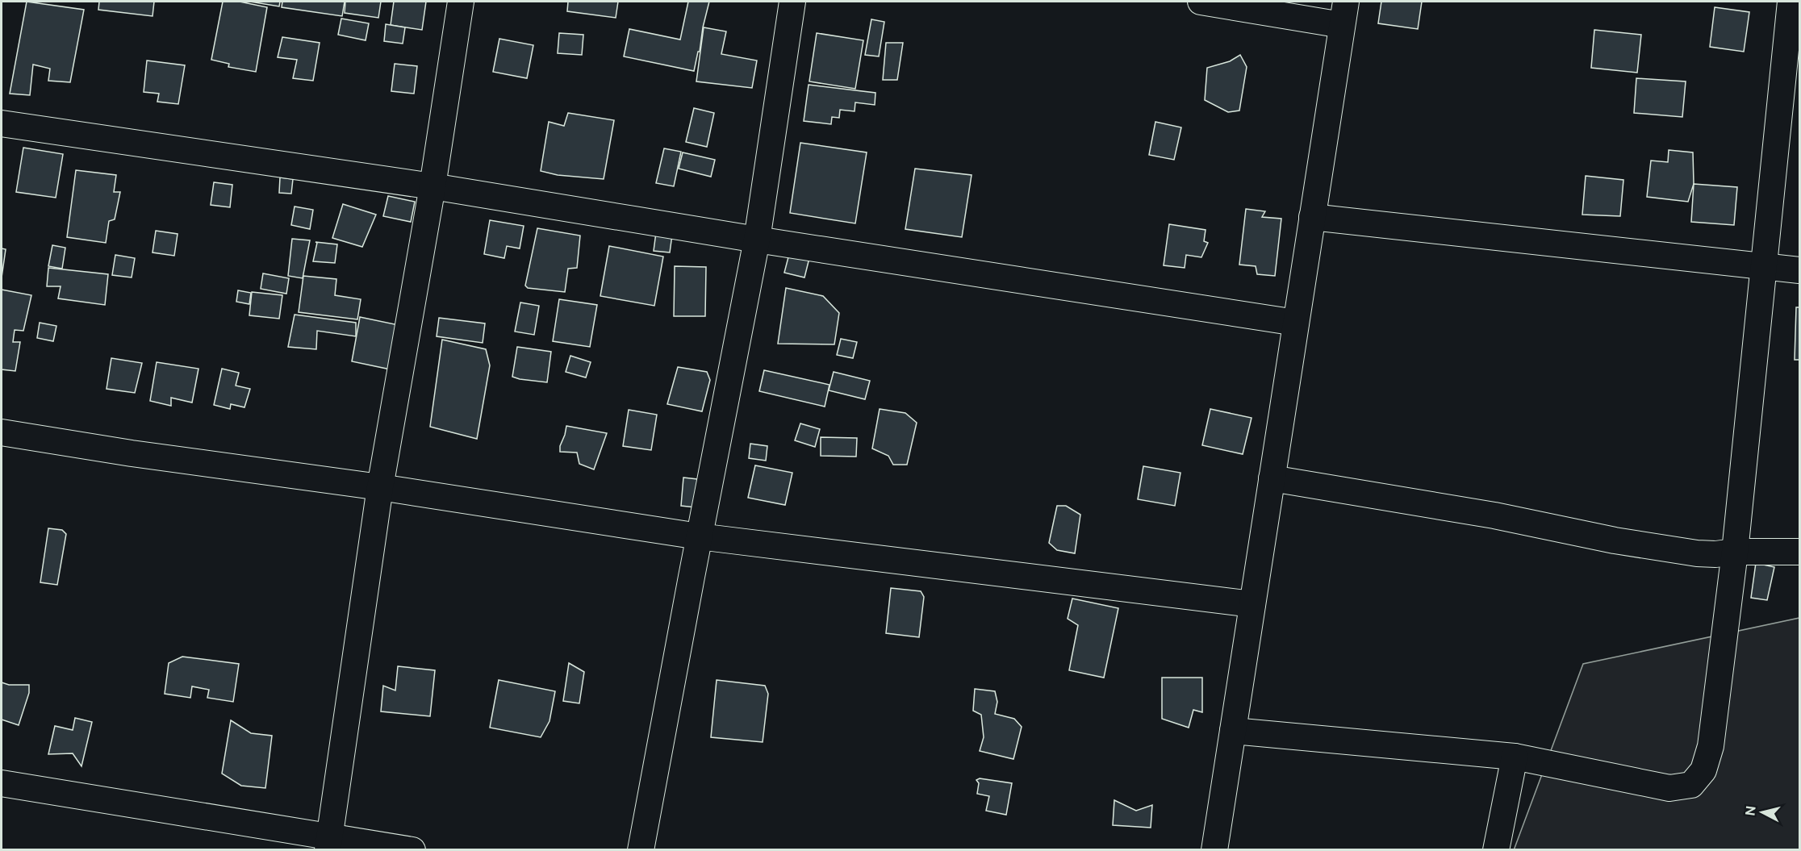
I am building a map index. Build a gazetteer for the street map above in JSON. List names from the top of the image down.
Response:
{
  "north": "left"
}
